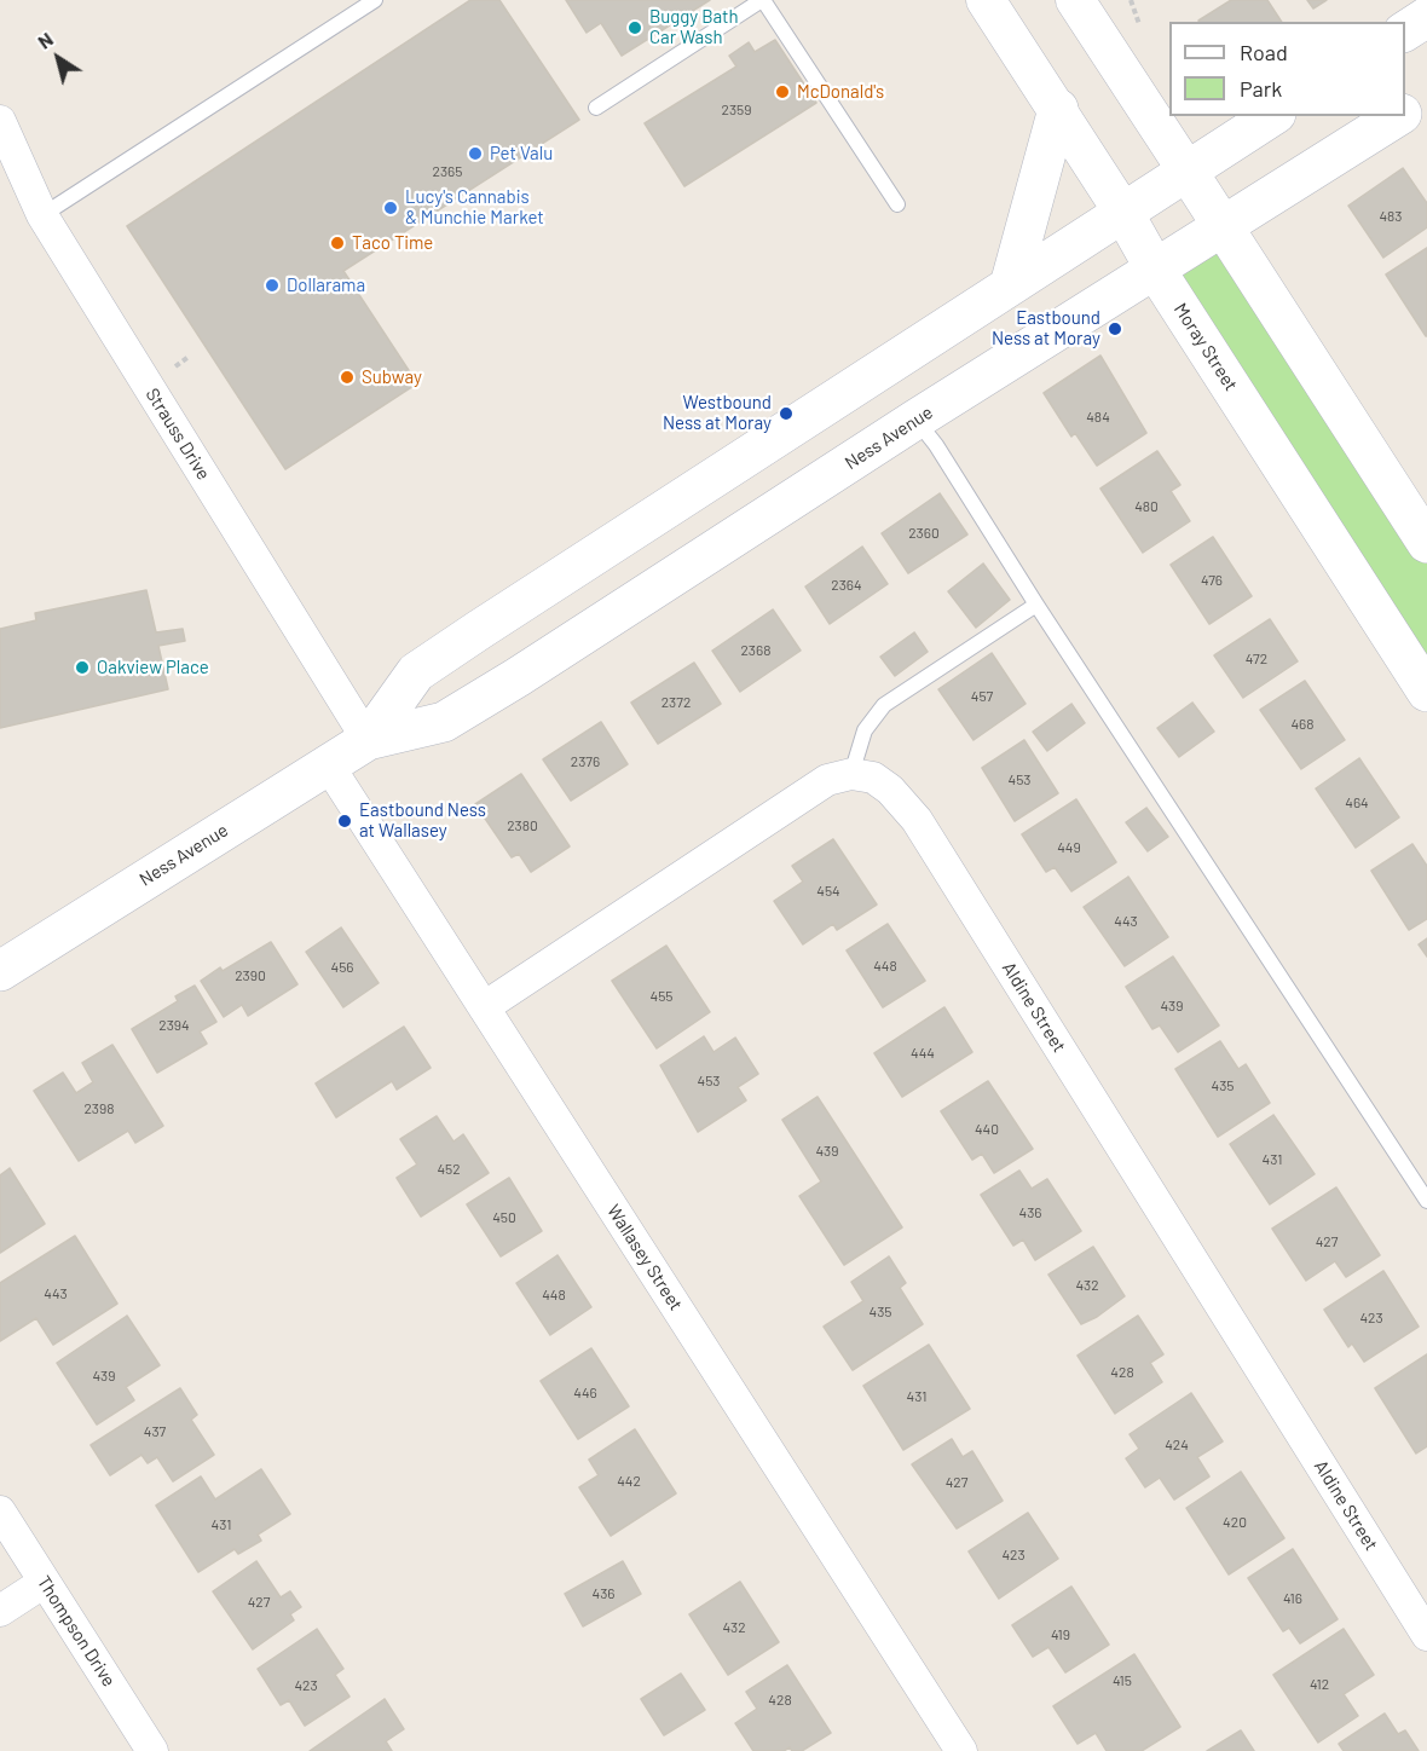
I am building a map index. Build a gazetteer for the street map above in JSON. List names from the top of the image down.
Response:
{
  "streets": {
    "main road": ["Moray Street", "Ness Avenue"],
    "street": [
      "Strauss Drive",
      "Aldine Street",
      "Wallasey Street",
      "Thompson Drive"
    ]
  },
  "crossings": [
    ["Moray Street", "Ness Avenue"],
    ["Strauss Drive", "Ness Avenue"],
    ["Ness Avenue", "Wallasey Street"]
  ],
  "places": [
    "Buggy Bath Car Wash",
    "McDonald's",
    "Pet Valu",
    "Lucy's Cannabis & Munchie Market",
    "Taco Time",
    "Dollarama",
    "Eastbound Ness at Moray",
    "Subway",
    "Westbound Ness at Moray",
    "Oakview Place",
    "Eastbound Ness at Wallasey"
  ],
  "house_numbers": [
    "2359",
    "2365",
    "483",
    "484",
    "480",
    "2360",
    "476",
    "2364",
    "2368",
    "472",
    "457",
    "2372",
    "468",
    "2376",
    "453",
    "464",
    "2380",
    "449",
    "454",
    "443",
    "448",
    "456",
    "2390",
    "455",
    "439",
    "2394",
    "444",
    "453",
    "435",
    "2398",
    "440",
    "439",
    "431",
    "452",
    "436",
    "450",
    "427",
    "432",
    "443",
    "448",
    "435",
    "423",
    "428",
    "439",
    "446",
    "431",
    "437",
    "424",
    "442",
    "427",
    "420",
    "431",
    "423",
    "436",
    "416",
    "427",
    "432",
    "419",
    "415",
    "412",
    "423",
    "428"
  ],
  "legend": ["Road", "Park"],
  "north": "top left"
}
